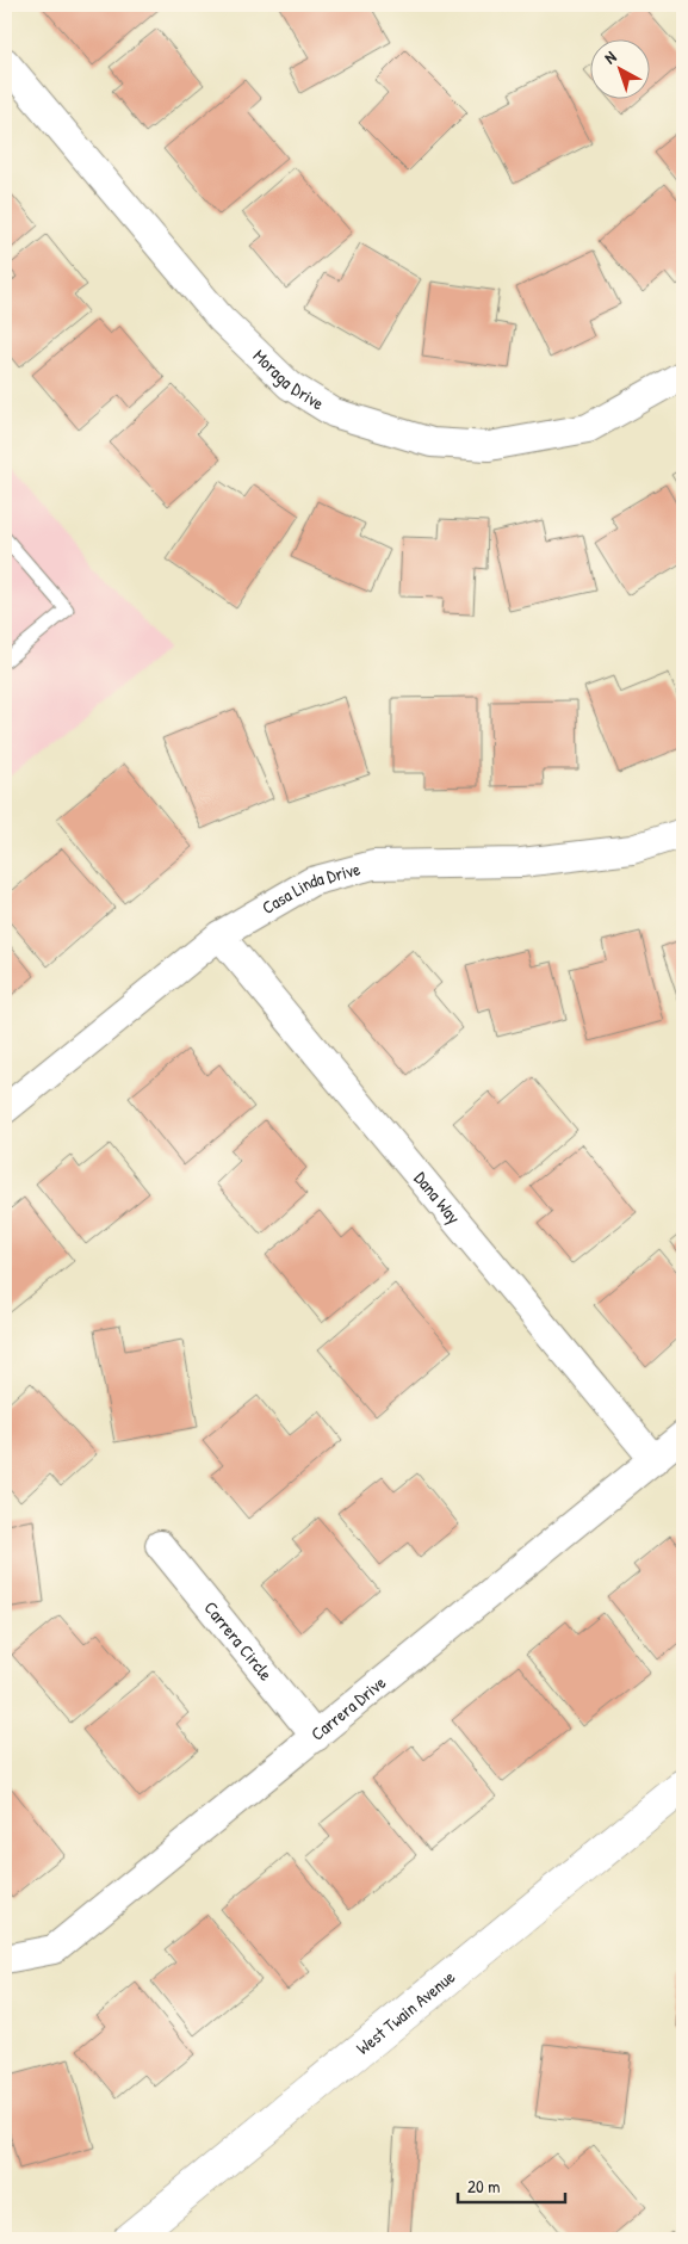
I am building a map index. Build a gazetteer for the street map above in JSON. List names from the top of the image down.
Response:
{
  "streets": {
    "street": [
      "Moraga Drive",
      "Casa Linda Drive",
      "Dana Way",
      "Carrera Circle",
      "Carrera Drive",
      "West Twain Avenue"
    ]
  },
  "crossings": [
    ["Casa Linda Drive", "Dana Way"],
    ["Dana Way", "Carrera Drive"],
    ["Carrera Circle", "Carrera Drive"]
  ],
  "scale_bar": "20 m",
  "north": "top left"
}
